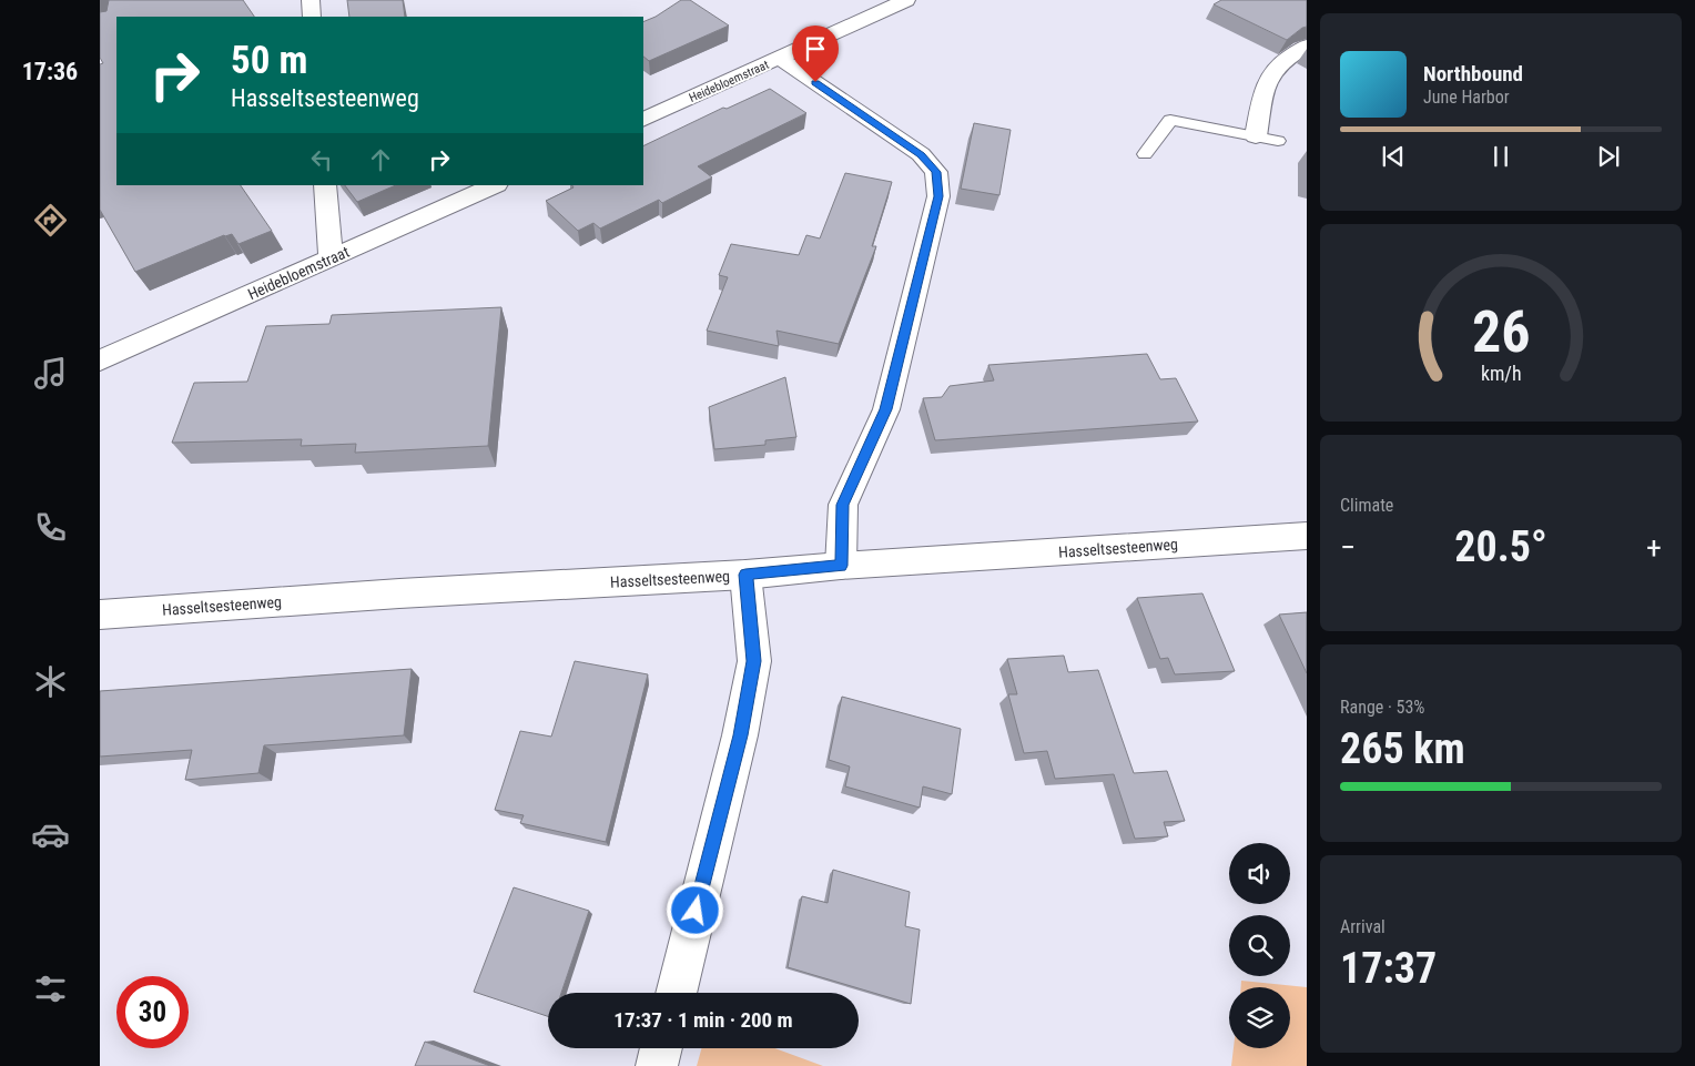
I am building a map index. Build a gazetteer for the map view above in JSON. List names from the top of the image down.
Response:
{
  "streets": {
    "street": ["Heidebloemstraat", "Hasseltsesteenweg"]
  },
  "page": {
    "tabs": "17:36",
    "turn": ["50 m", "Hasseltsesteenweg"],
    "song": ["Northbound", "June Harbor"],
    "tile": [
      "Climate",
      ["Range · 53%", "265 km"],
      ["Arrival", "17:37"]
    ],
    "heat": ["−", "20.5°", "+"],
    "limit": "30",
    "trip": "17:37 · 1 min · 200 m",
    "gauge": ["26", "km/h"]
  }
}
